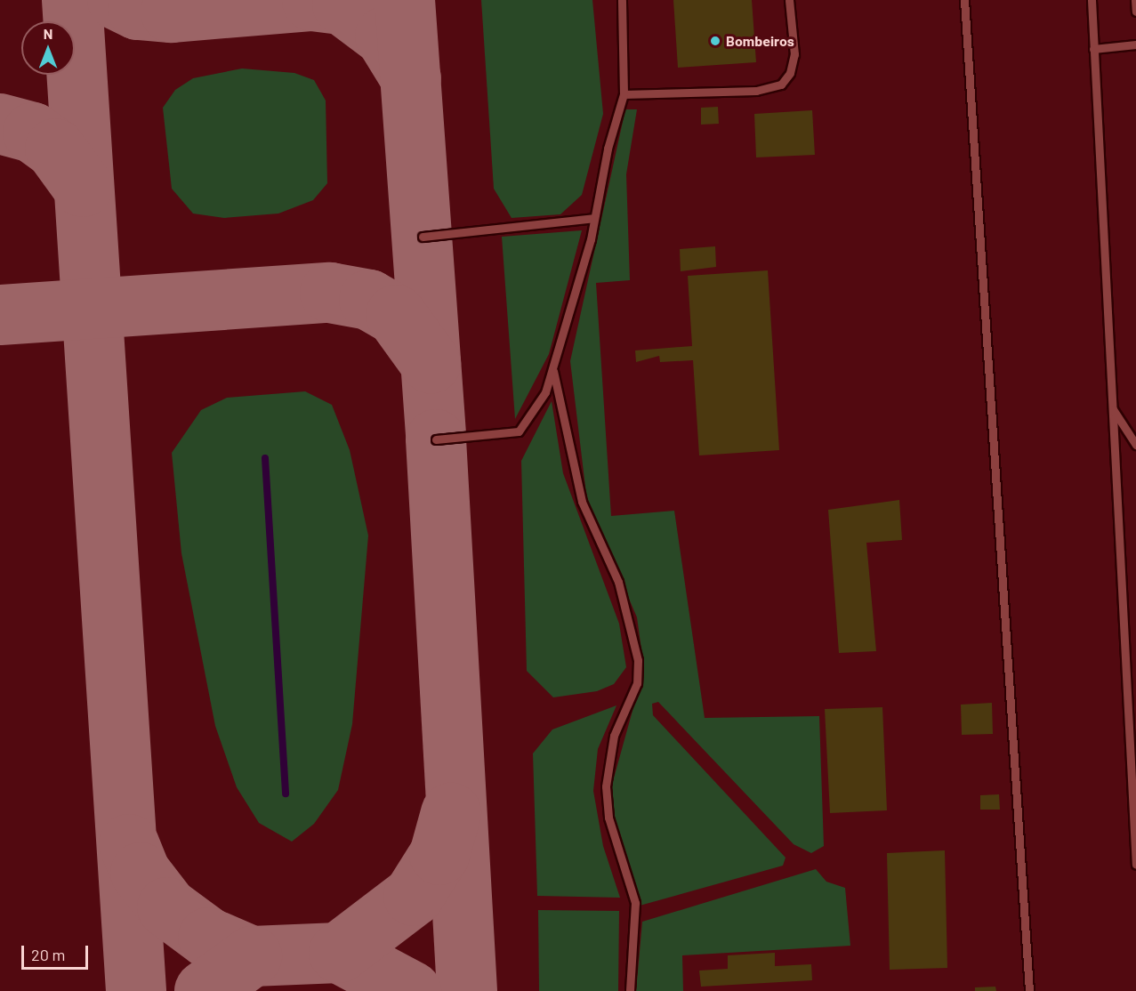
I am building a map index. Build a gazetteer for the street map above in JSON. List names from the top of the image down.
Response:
{
  "places": ["Bombeiros"],
  "scale_bar": "20 m",
  "north": "top"
}
